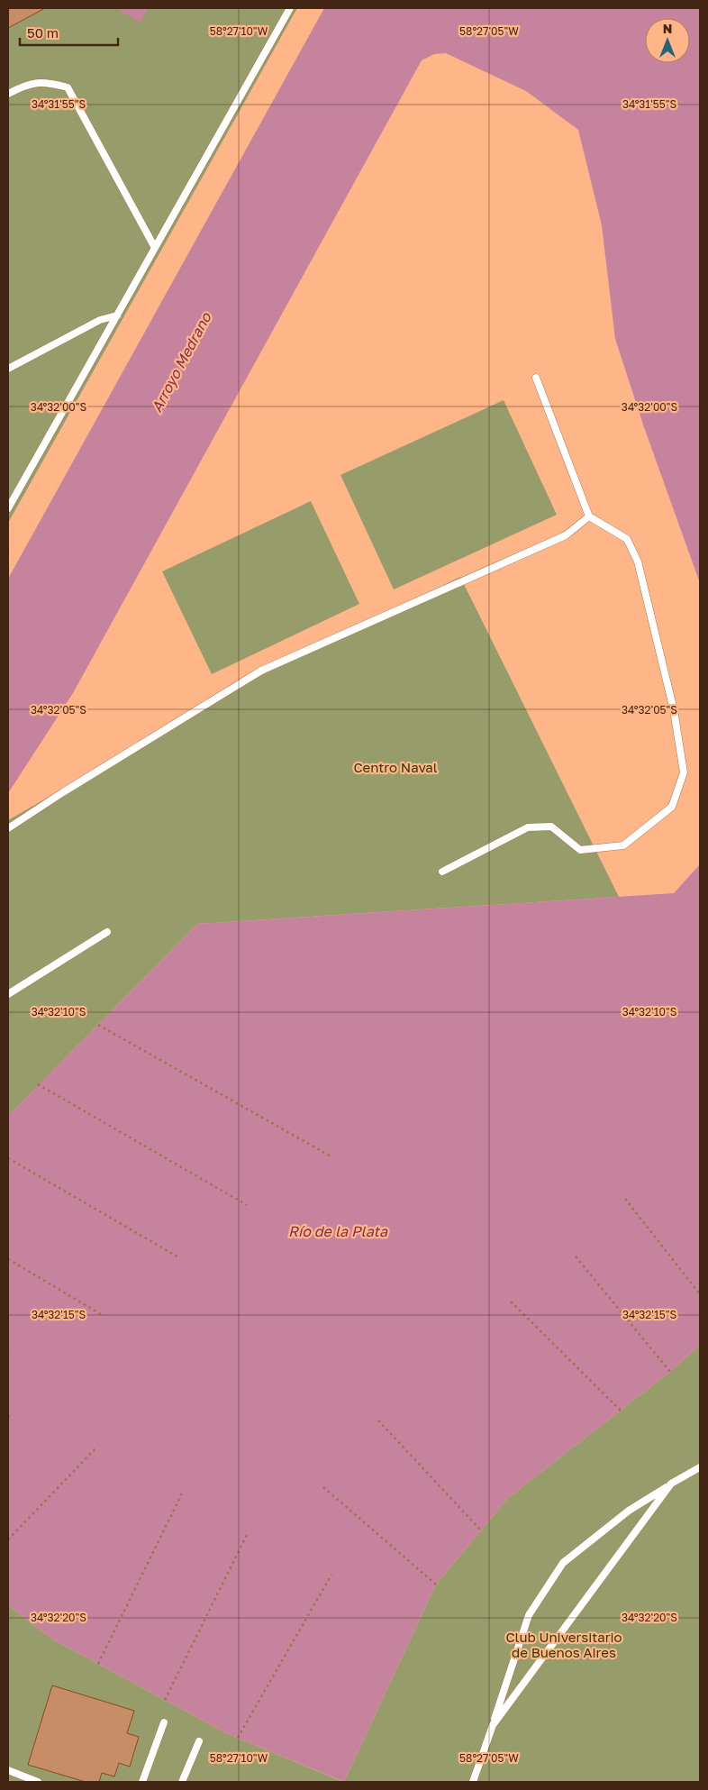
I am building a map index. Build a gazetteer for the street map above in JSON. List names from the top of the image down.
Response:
{
  "water": ["Arroyo Medrano", "Río de la Plata"],
  "parks": ["Centro Naval", "Club Universitario de Buenos Aires"],
  "scale_bar": "50 m",
  "north": "top",
  "coordinates": [
    "58°27'10\"W",
    "58°27'05\"W",
    "34°31'55\"S",
    "34°32'00\"S",
    "34°32'05\"S",
    "34°32'10\"S",
    "34°32'15\"S",
    "34°32'20\"S"
  ]
}
